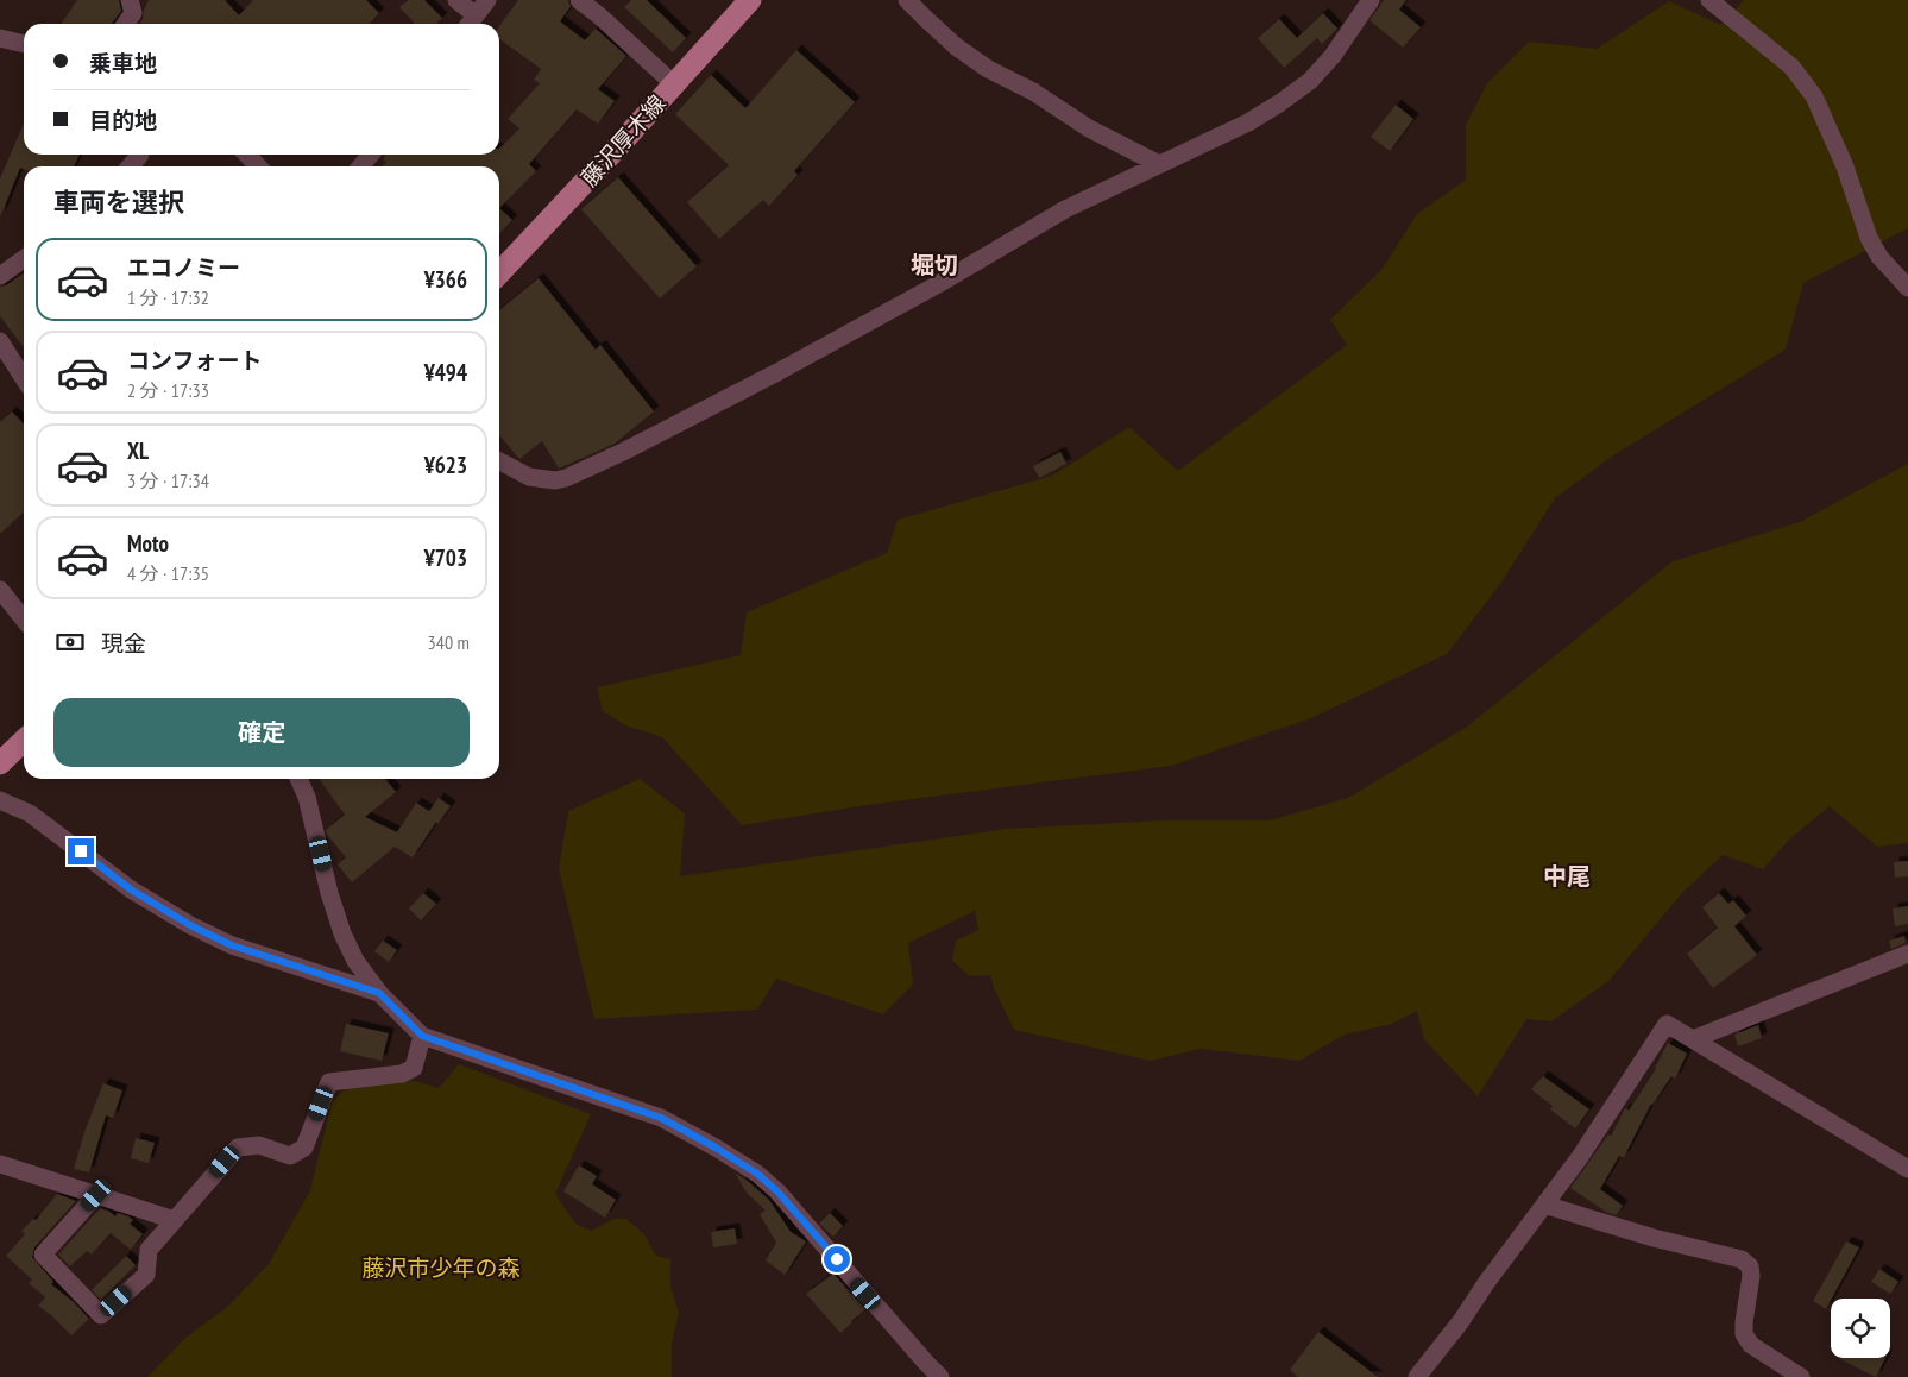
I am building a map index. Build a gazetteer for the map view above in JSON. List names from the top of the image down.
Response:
{
  "streets": {
    "main road": ["藤沢厚木線"]
  },
  "districts": ["堀切", "中尾"],
  "parks": ["藤沢市少年の森"],
  "page": {
    "banner": ["乗車地", "目的地"],
    "heading": "車両を選択",
    "list": [
      {
        "name": "エコノミー",
        "note": "1 分 · 17:32",
        "value": "¥366"
      },
      {
        "name": "コンフォート",
        "note": "2 分 · 17:33",
        "value": "¥494"
      },
      {
        "name": "XL",
        "note": "3 分 · 17:34",
        "value": "¥623"
      },
      {
        "name": "Moto",
        "note": "4 分 · 17:35",
        "value": "¥703"
      }
    ],
    "pay": ["現金", "340 m"],
    "buttons": "確定"
  }
}
